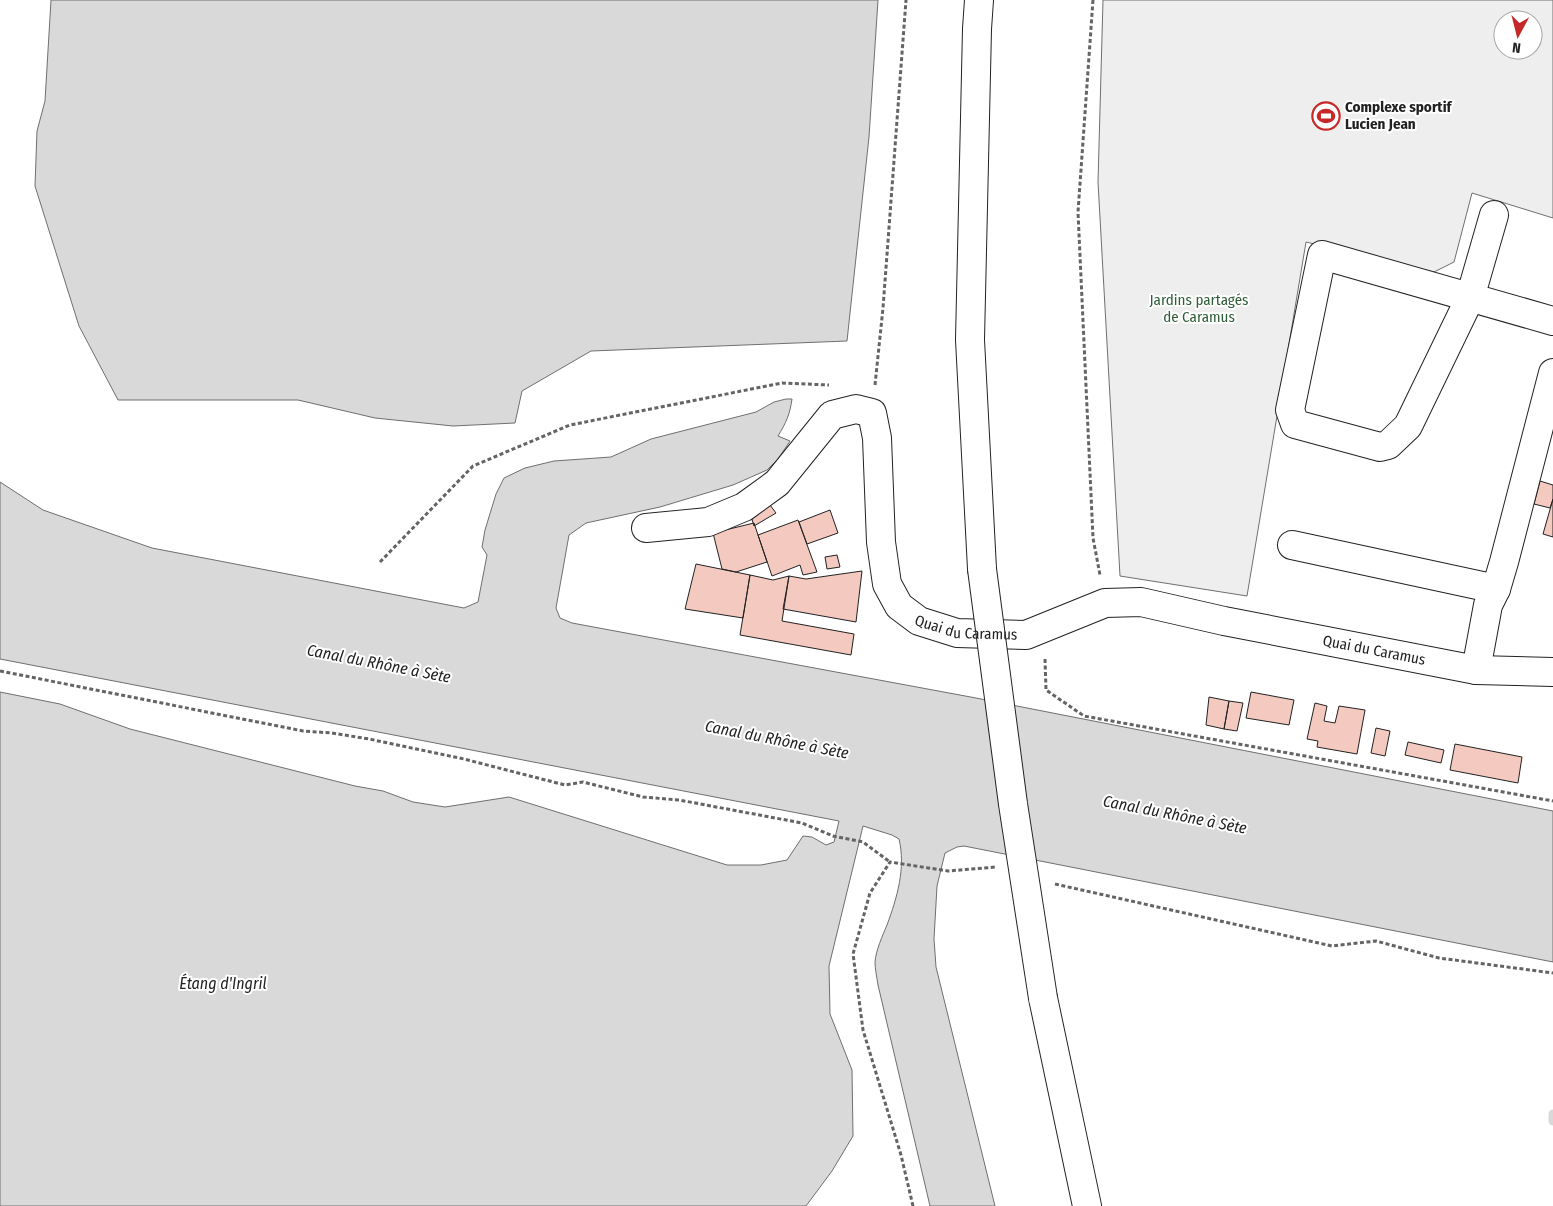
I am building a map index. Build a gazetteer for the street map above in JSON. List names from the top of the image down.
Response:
{
  "streets": {
    "main road": ["Quai du Caramus"]
  },
  "water": ["Canal du Rhône à Sète", "Étang d'Ingril"],
  "parks": ["Jardins partagés de Caramus"],
  "places": {
    "sports": ["Complexe sportif Lucien Jean"]
  },
  "north": "bottom"
}
